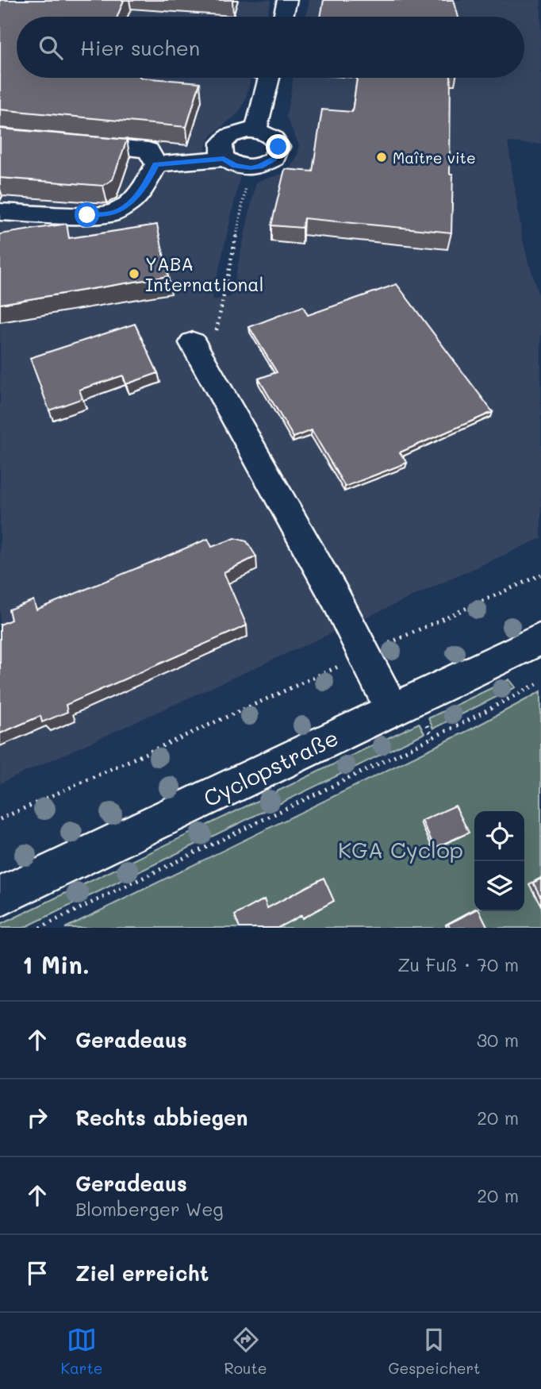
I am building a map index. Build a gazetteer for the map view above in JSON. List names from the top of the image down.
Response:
{
  "streets": {
    "street": ["Cyclopstraße"]
  },
  "parks": ["KGA Cyclop"],
  "places": ["Maître vite", "YABA International"],
  "page": {
    "search": "Hier suchen",
    "heading": ["1 Min.", "Zu Fuß · 70 m"],
    "list": [
      ["Geradeaus", "30 m"],
      ["Rechts abbiegen", "20 m"],
      ["Geradeaus", "Blomberger Weg", "20 m"],
      "Ziel erreicht"
    ],
    "nav": ["Karte", "Route", "Gespeichert"]
  }
}
